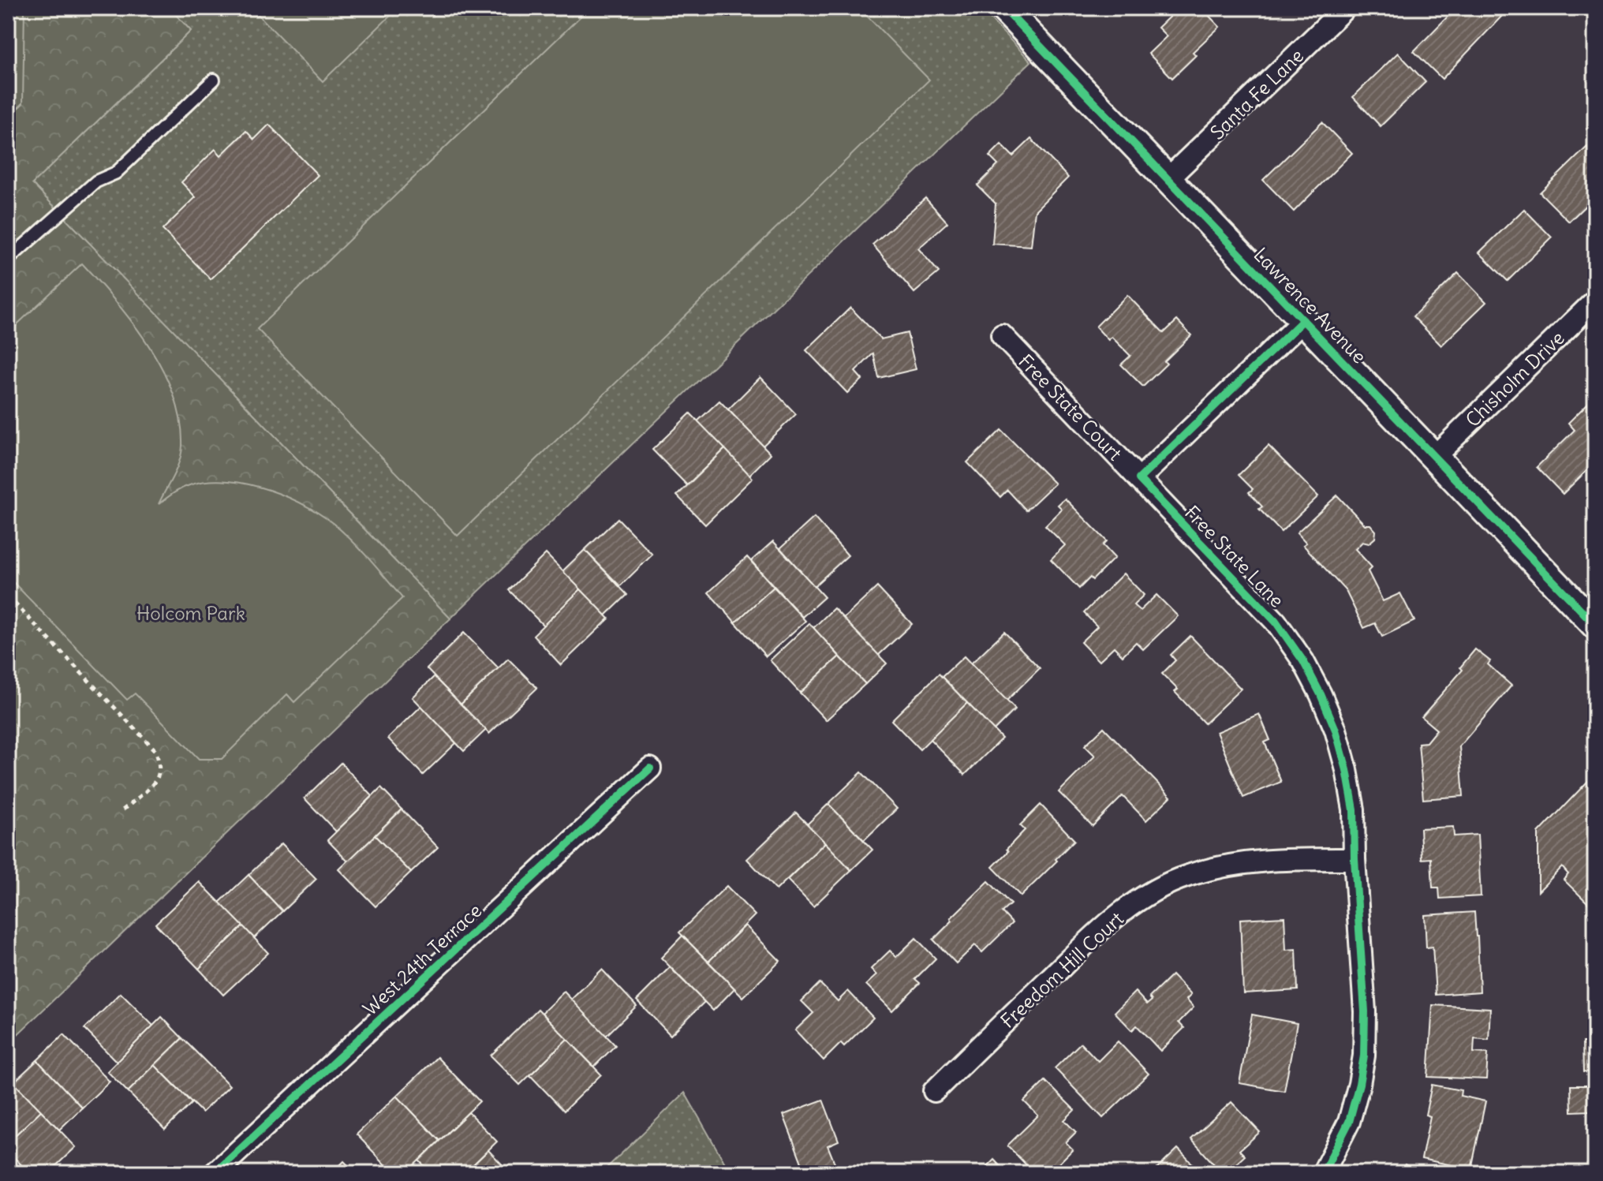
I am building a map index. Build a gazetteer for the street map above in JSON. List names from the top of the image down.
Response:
{
  "streets": {
    "street": [
      "Santa Fe Lane",
      "Lawrence Avenue",
      "Chisholm Drive",
      "Free State Court",
      "Free State Lane",
      "West 24th Terrace",
      "Freedom Hill Court"
    ]
  },
  "crossings": [
    ["Santa Fe Lane", "Lawrence Avenue"],
    ["Lawrence Avenue", "Chisholm Drive"],
    ["Free State Court", "Free State Lane"],
    ["Free State Lane", "Freedom Hill Court"]
  ],
  "parks": ["Holcom Park"]
}
